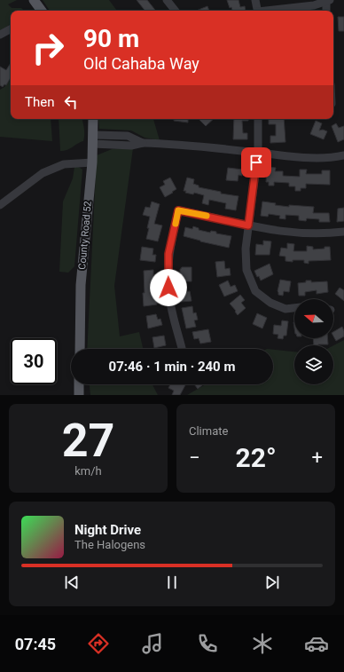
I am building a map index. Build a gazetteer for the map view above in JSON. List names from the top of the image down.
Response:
{
  "streets": {
    "main road": ["County Road 52"]
  },
  "north": "left",
  "page": {
    "turn": ["90 m", "Old Cahaba Way"],
    "then": "Then",
    "limit": "30",
    "trip": "07:46 · 1 min · 240 m",
    "tile": [
      ["27", "km/h"],
      "Climate"
    ],
    "heat": ["−", "22°", "+"],
    "song": ["Night Drive", "The Halogens"],
    "tabs": "07:45"
  }
}
